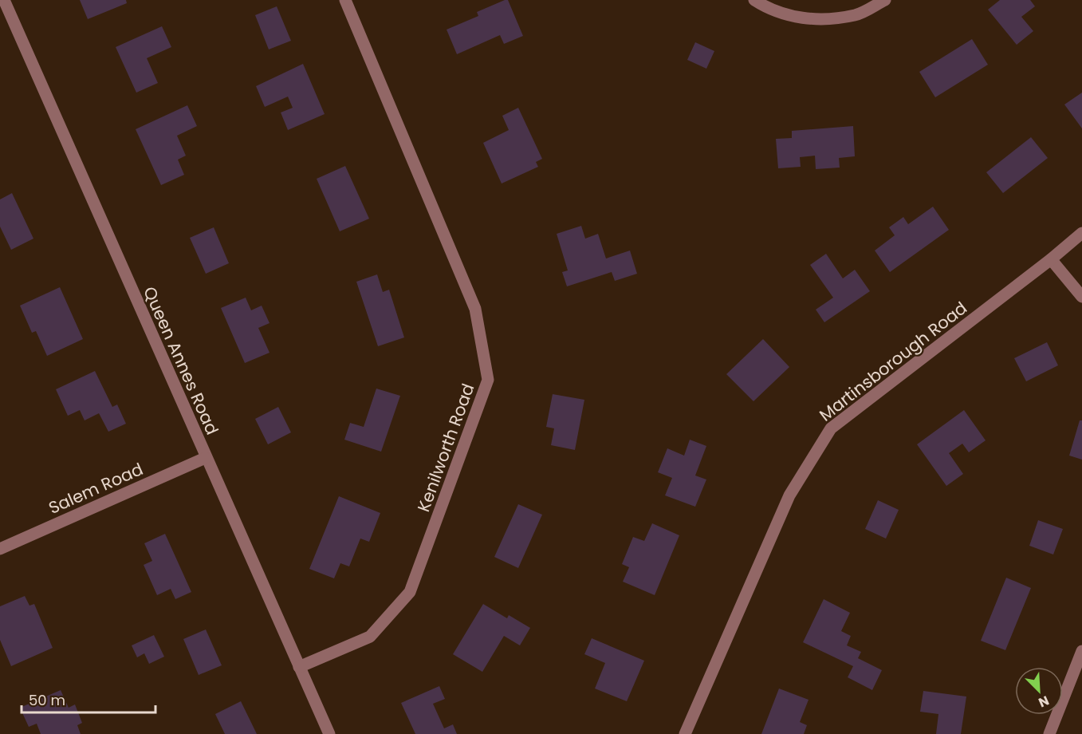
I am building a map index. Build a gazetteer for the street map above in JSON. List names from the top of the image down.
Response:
{
  "streets": {
    "street": [
      "Queen Annes Road",
      "Martinsborough Road",
      "Kenilworth Road",
      "Salem Road"
    ]
  },
  "crossings": [
    ["Queen Annes Road", "Kenilworth Road"],
    ["Queen Annes Road", "Salem Road"]
  ],
  "scale_bar": "50 m",
  "north": "bottom right"
}
